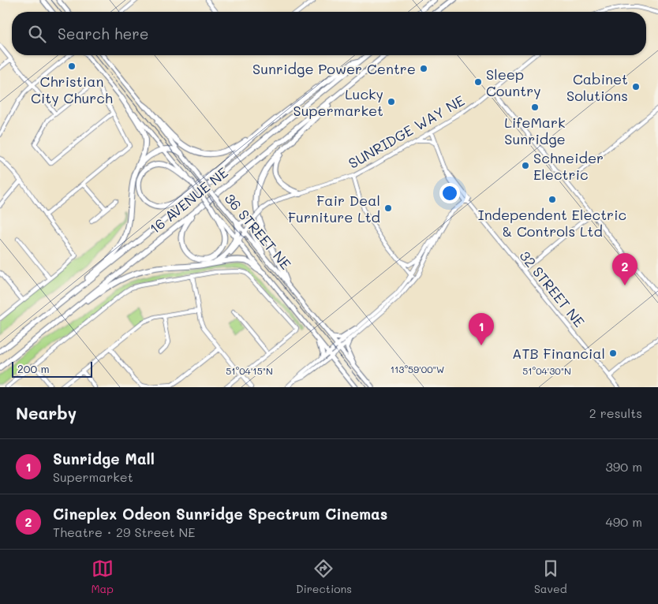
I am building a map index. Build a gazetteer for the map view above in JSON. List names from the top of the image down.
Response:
{
  "streets": {
    "highway": ["16 AVENUE NE"],
    "main road": ["36 STREET NE"],
    "street": ["SUNRIDGE WAY NE", "32 STREET NE"]
  },
  "crossings": [
    ["SUNRIDGE WAY NE", "36 STREET NE"],
    ["SUNRIDGE WAY NE", "32 STREET NE"]
  ],
  "places": [
    "Christian City Church",
    "Sunridge Power Centre",
    "Sleep Country",
    "Cabinet Solutions",
    "Lucky Supermarket",
    "LifeMark Sunridge",
    "Schneider Electric",
    "Independent Electric & Controls Ltd",
    "Fair Deal Furniture Ltd",
    "ATB Financial"
  ],
  "scale_bar": "200 m",
  "page": {
    "search": "Search here",
    "pins": ["2", "1"],
    "scale": "200 m",
    "heading": ["Nearby", "2 results"],
    "list": [
      {
        "mark": "1",
        "name": "Sunridge Mall",
        "note": "Supermarket",
        "value": "390 m"
      },
      {
        "mark": "2",
        "name": "Cineplex Odeon Sunridge Spectrum Cinemas",
        "note": "Theatre · 29 Street NE",
        "value": "490 m"
      }
    ],
    "nav": ["Map", "Directions", "Saved"]
  },
  "coordinates": ["113°59'00\"W", "51°04'15\"N", "51°04'30\"N"]
}
